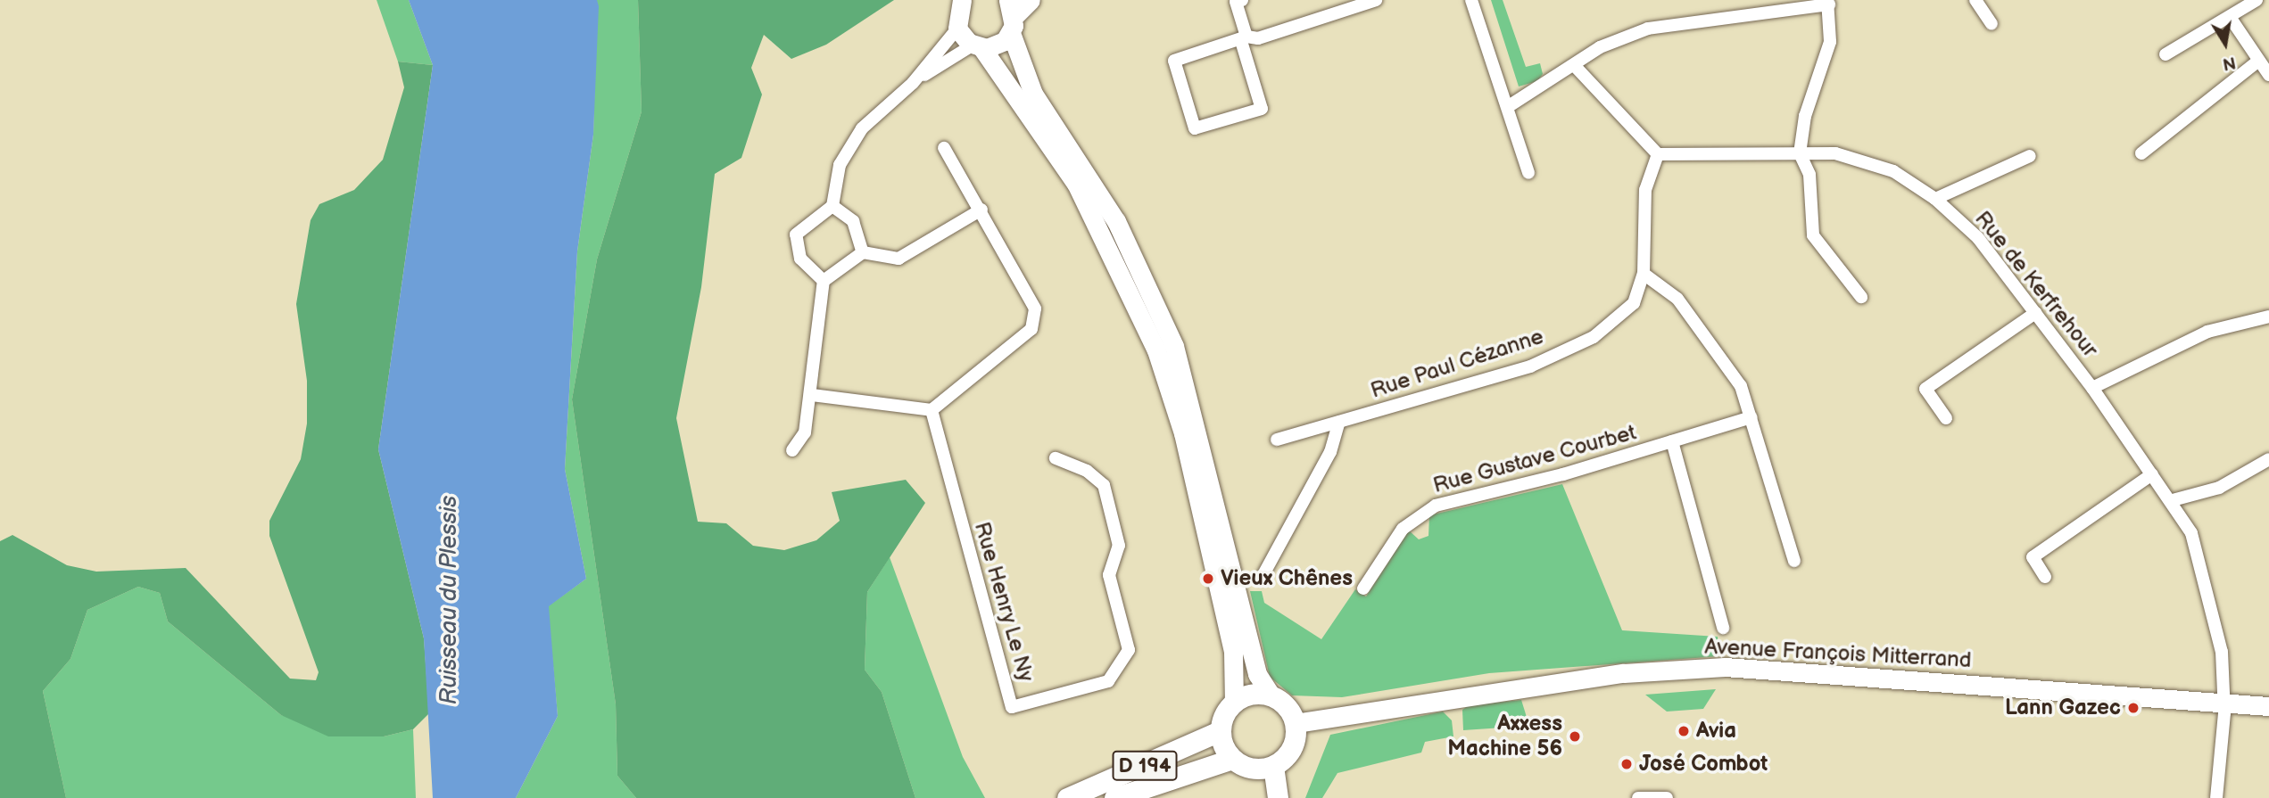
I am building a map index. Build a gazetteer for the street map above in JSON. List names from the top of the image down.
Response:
{
  "streets": {
    "main road": ["Avenue François Mitterrand", "D 194"],
    "street": [
      "Rue de Kerfrehour",
      "Rue Paul Cézanne",
      "Rue Gustave Courbet",
      "Rue Henry Le Ny"
    ]
  },
  "crossings": [
    ["Rue de Kerfrehour", "Rue Paul Cézanne"],
    ["Rue de Kerfrehour", "Avenue François Mitterrand"],
    ["Avenue François Mitterrand", "D 194"]
  ],
  "water": ["Ruisseau du Plessis"],
  "places": [
    "Vieux Chênes",
    "Lann Gazec",
    "Avia",
    "Axxess Machine 56",
    "José Combot"
  ],
  "north": "bottom"
}
